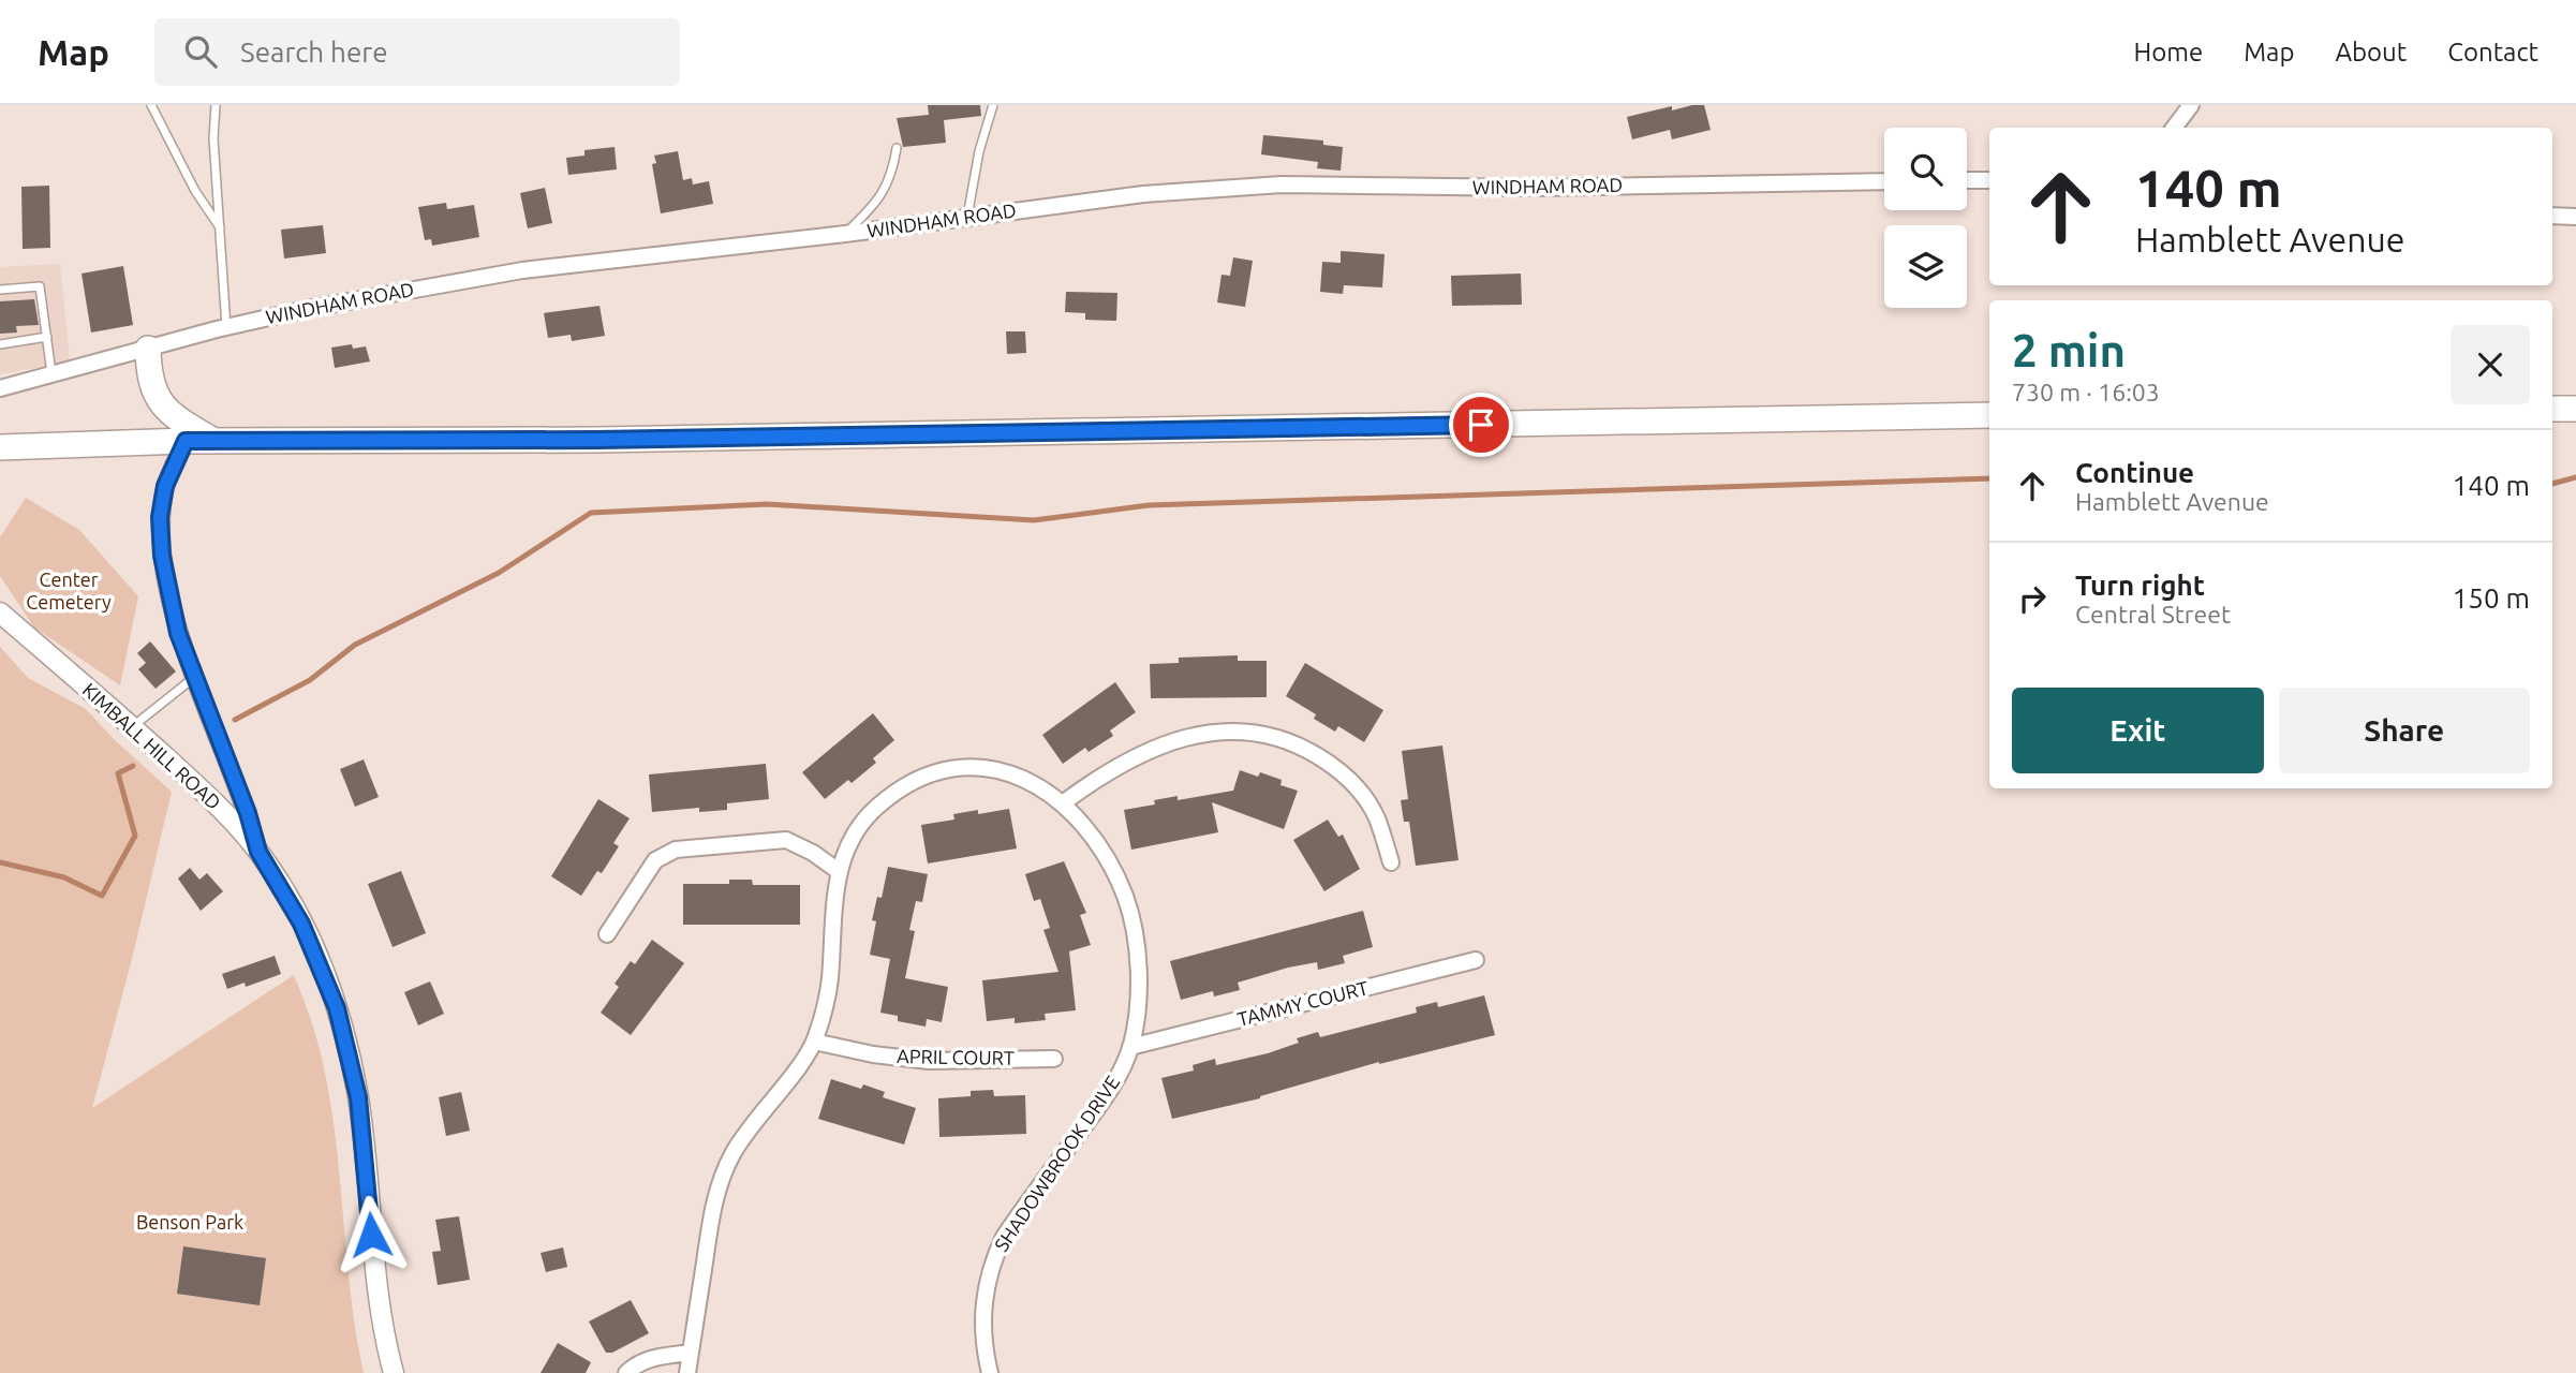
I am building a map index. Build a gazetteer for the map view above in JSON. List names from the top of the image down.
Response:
{
  "streets": {
    "street": [
      "WINDHAM ROAD",
      "KIMBALL HILL ROAD",
      "TAMMY COURT",
      "APRIL COURT",
      "SHADOWBROOK DRIVE"
    ]
  },
  "crossings": [
    ["TAMMY COURT", "SHADOWBROOK DRIVE"],
    ["APRIL COURT", "SHADOWBROOK DRIVE"]
  ],
  "parks": ["Center Cemetery", "Benson Park"],
  "page": {
    "header": "Map",
    "search": "Search here",
    "nav": [
      "Home",
      "Map",
      "About",
      "Contact"
    ],
    "turn": ["140 m", "Hamblett Avenue"],
    "heading": ["2 min", "730 m · 16:03"],
    "list": [
      {
        "name": "Continue",
        "note": "Hamblett Avenue",
        "value": "140 m"
      },
      {
        "name": "Turn right",
        "note": "Central Street",
        "value": "150 m"
      }
    ],
    "buttons": ["Exit", "Share"]
  }
}
